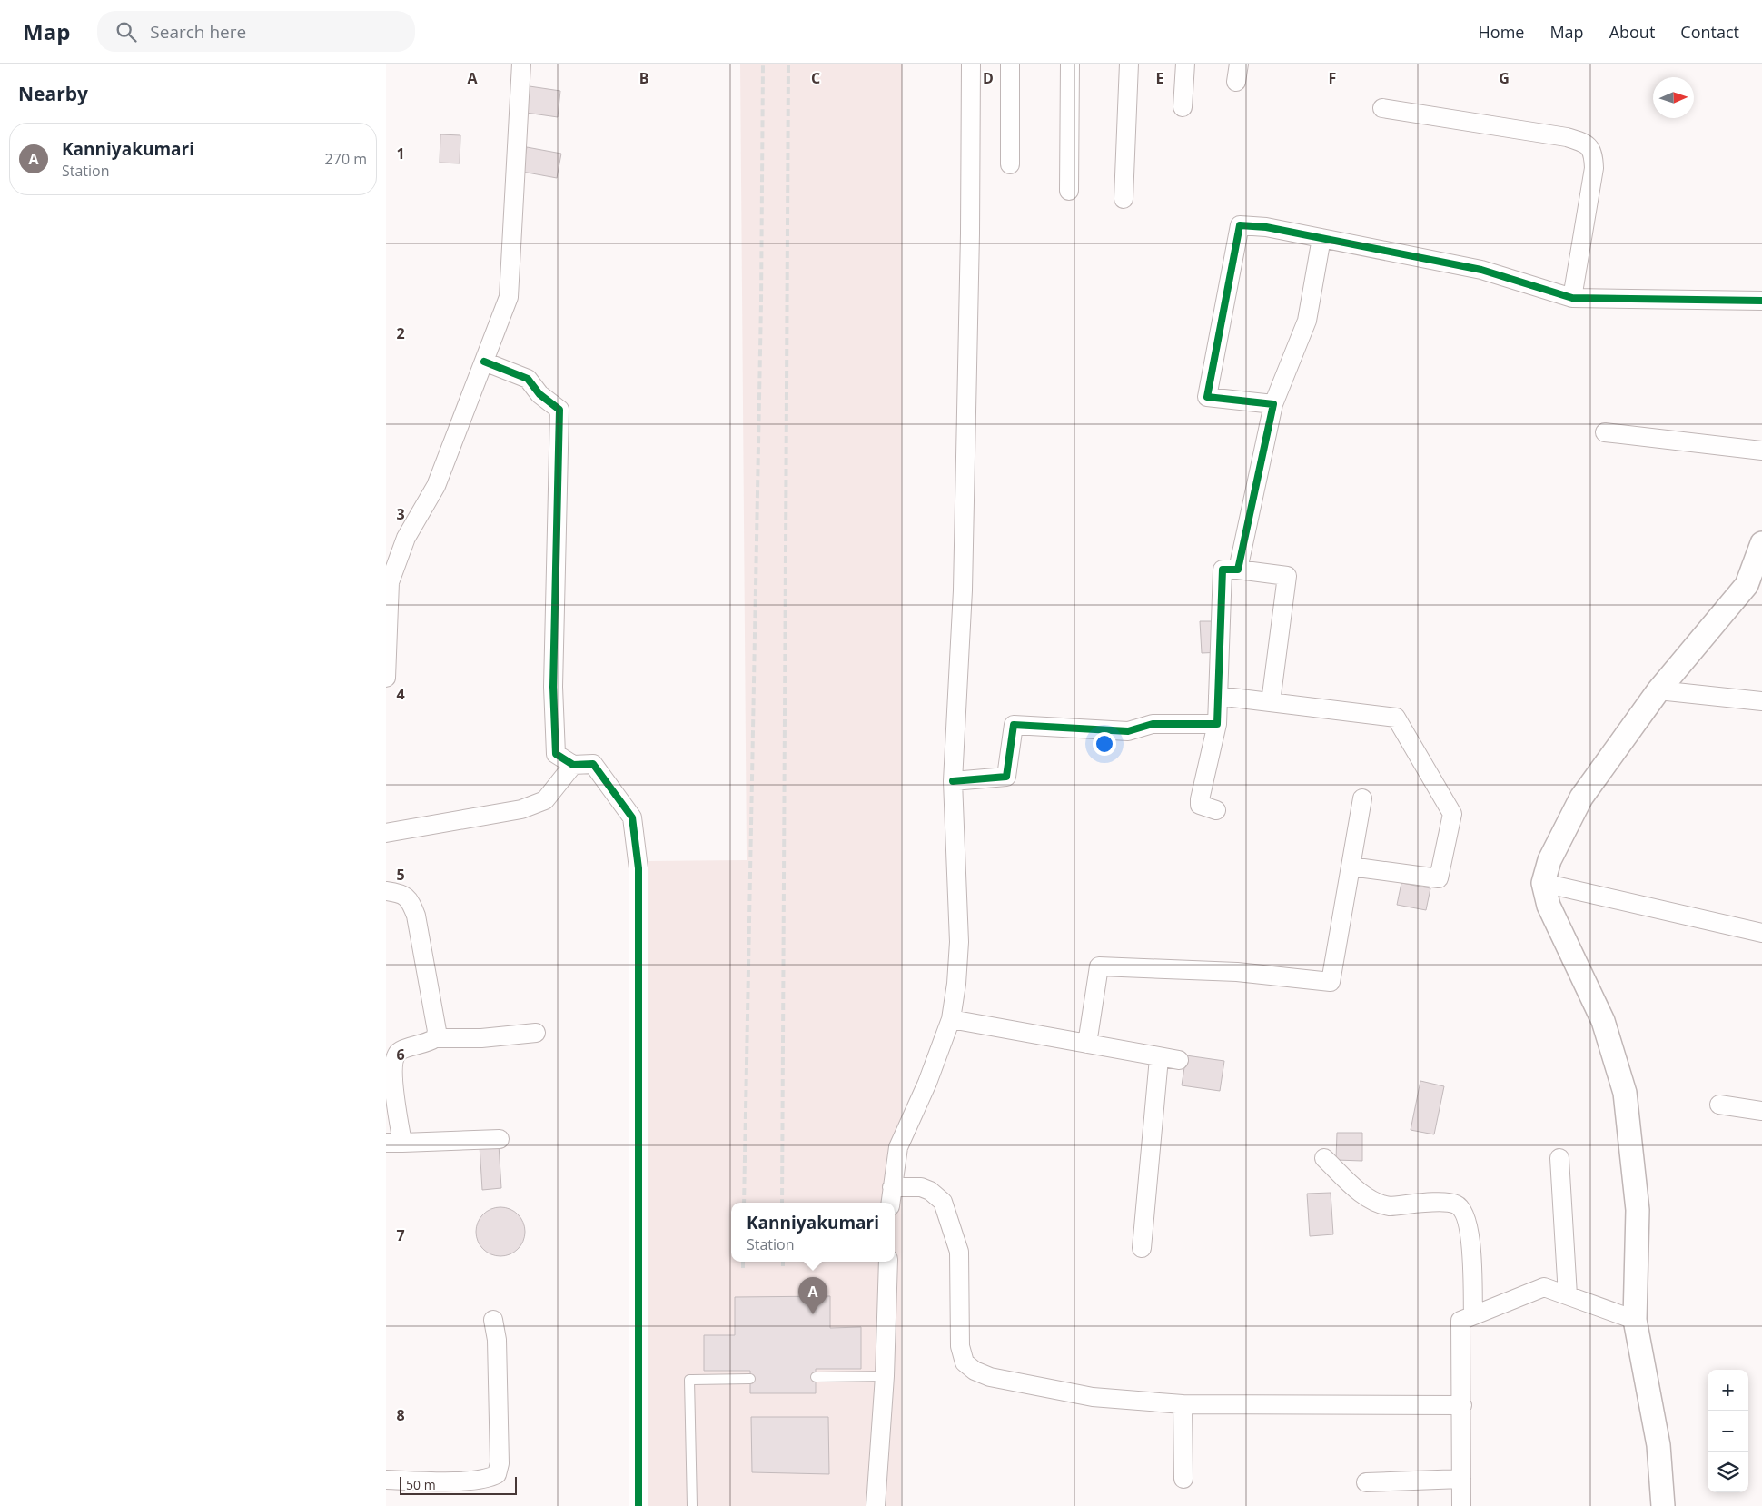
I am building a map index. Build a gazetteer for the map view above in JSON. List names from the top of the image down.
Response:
{
  "scale_bar": "50 m",
  "north": "right",
  "page": {
    "header": "Map",
    "search": "Search here",
    "nav": [
      "Home",
      "Map",
      "About",
      "Contact"
    ],
    "heading": "Nearby",
    "list": [
      {
        "mark": "A",
        "name": "Kanniyakumari",
        "note": "Station",
        "value": "270 m"
      }
    ],
    "popup": ["Kanniyakumari", "Station"],
    "pins": "A",
    "map_buttons": ["+", "−"],
    "scale": "50 m"
  },
  "grid": {
    "columns": [
      "A",
      "B",
      "C",
      "D",
      "E",
      "F",
      "G"
    ],
    "rows": [
      "1",
      "2",
      "3",
      "4",
      "5",
      "6",
      "7",
      "8"
    ]
  }
}
